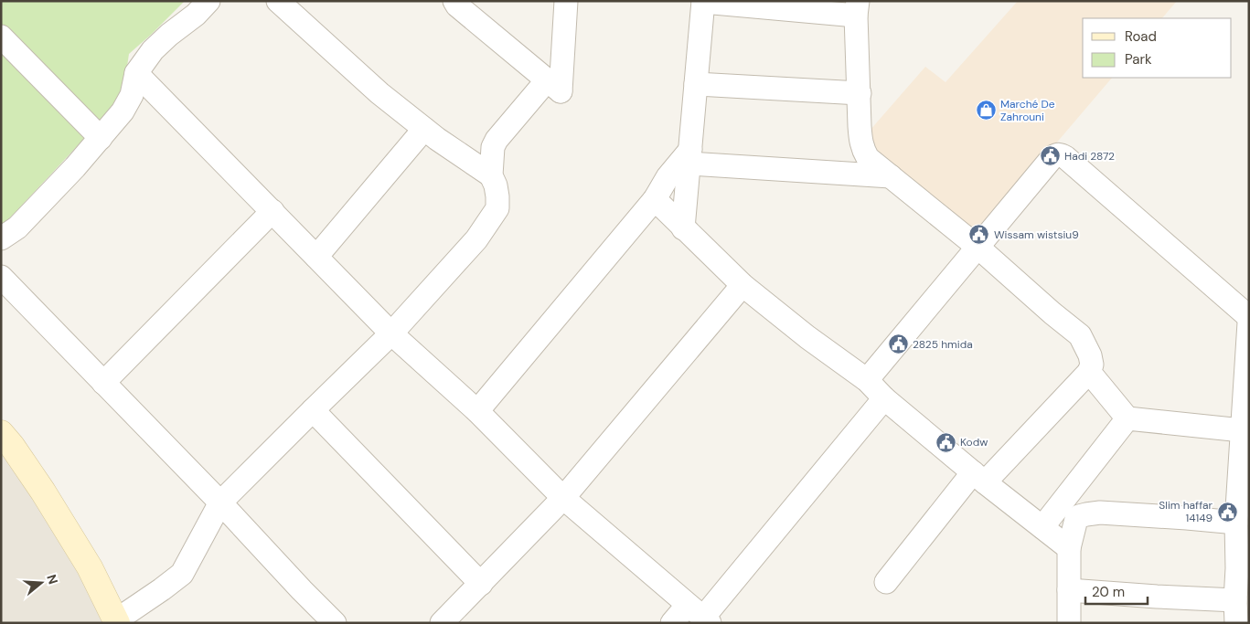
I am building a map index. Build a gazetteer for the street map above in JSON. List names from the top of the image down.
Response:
{
  "places": {
    "shop": ["Marché De Zahrouni"],
    "public building": [
      "Hadi 2872",
      "Wissam wistsiu9",
      "2825 hmida",
      "Kodw",
      "Slim haffar 14149"
    ]
  },
  "legend": ["Road", "Park"],
  "scale_bar": "20 m",
  "north": "right"
}
